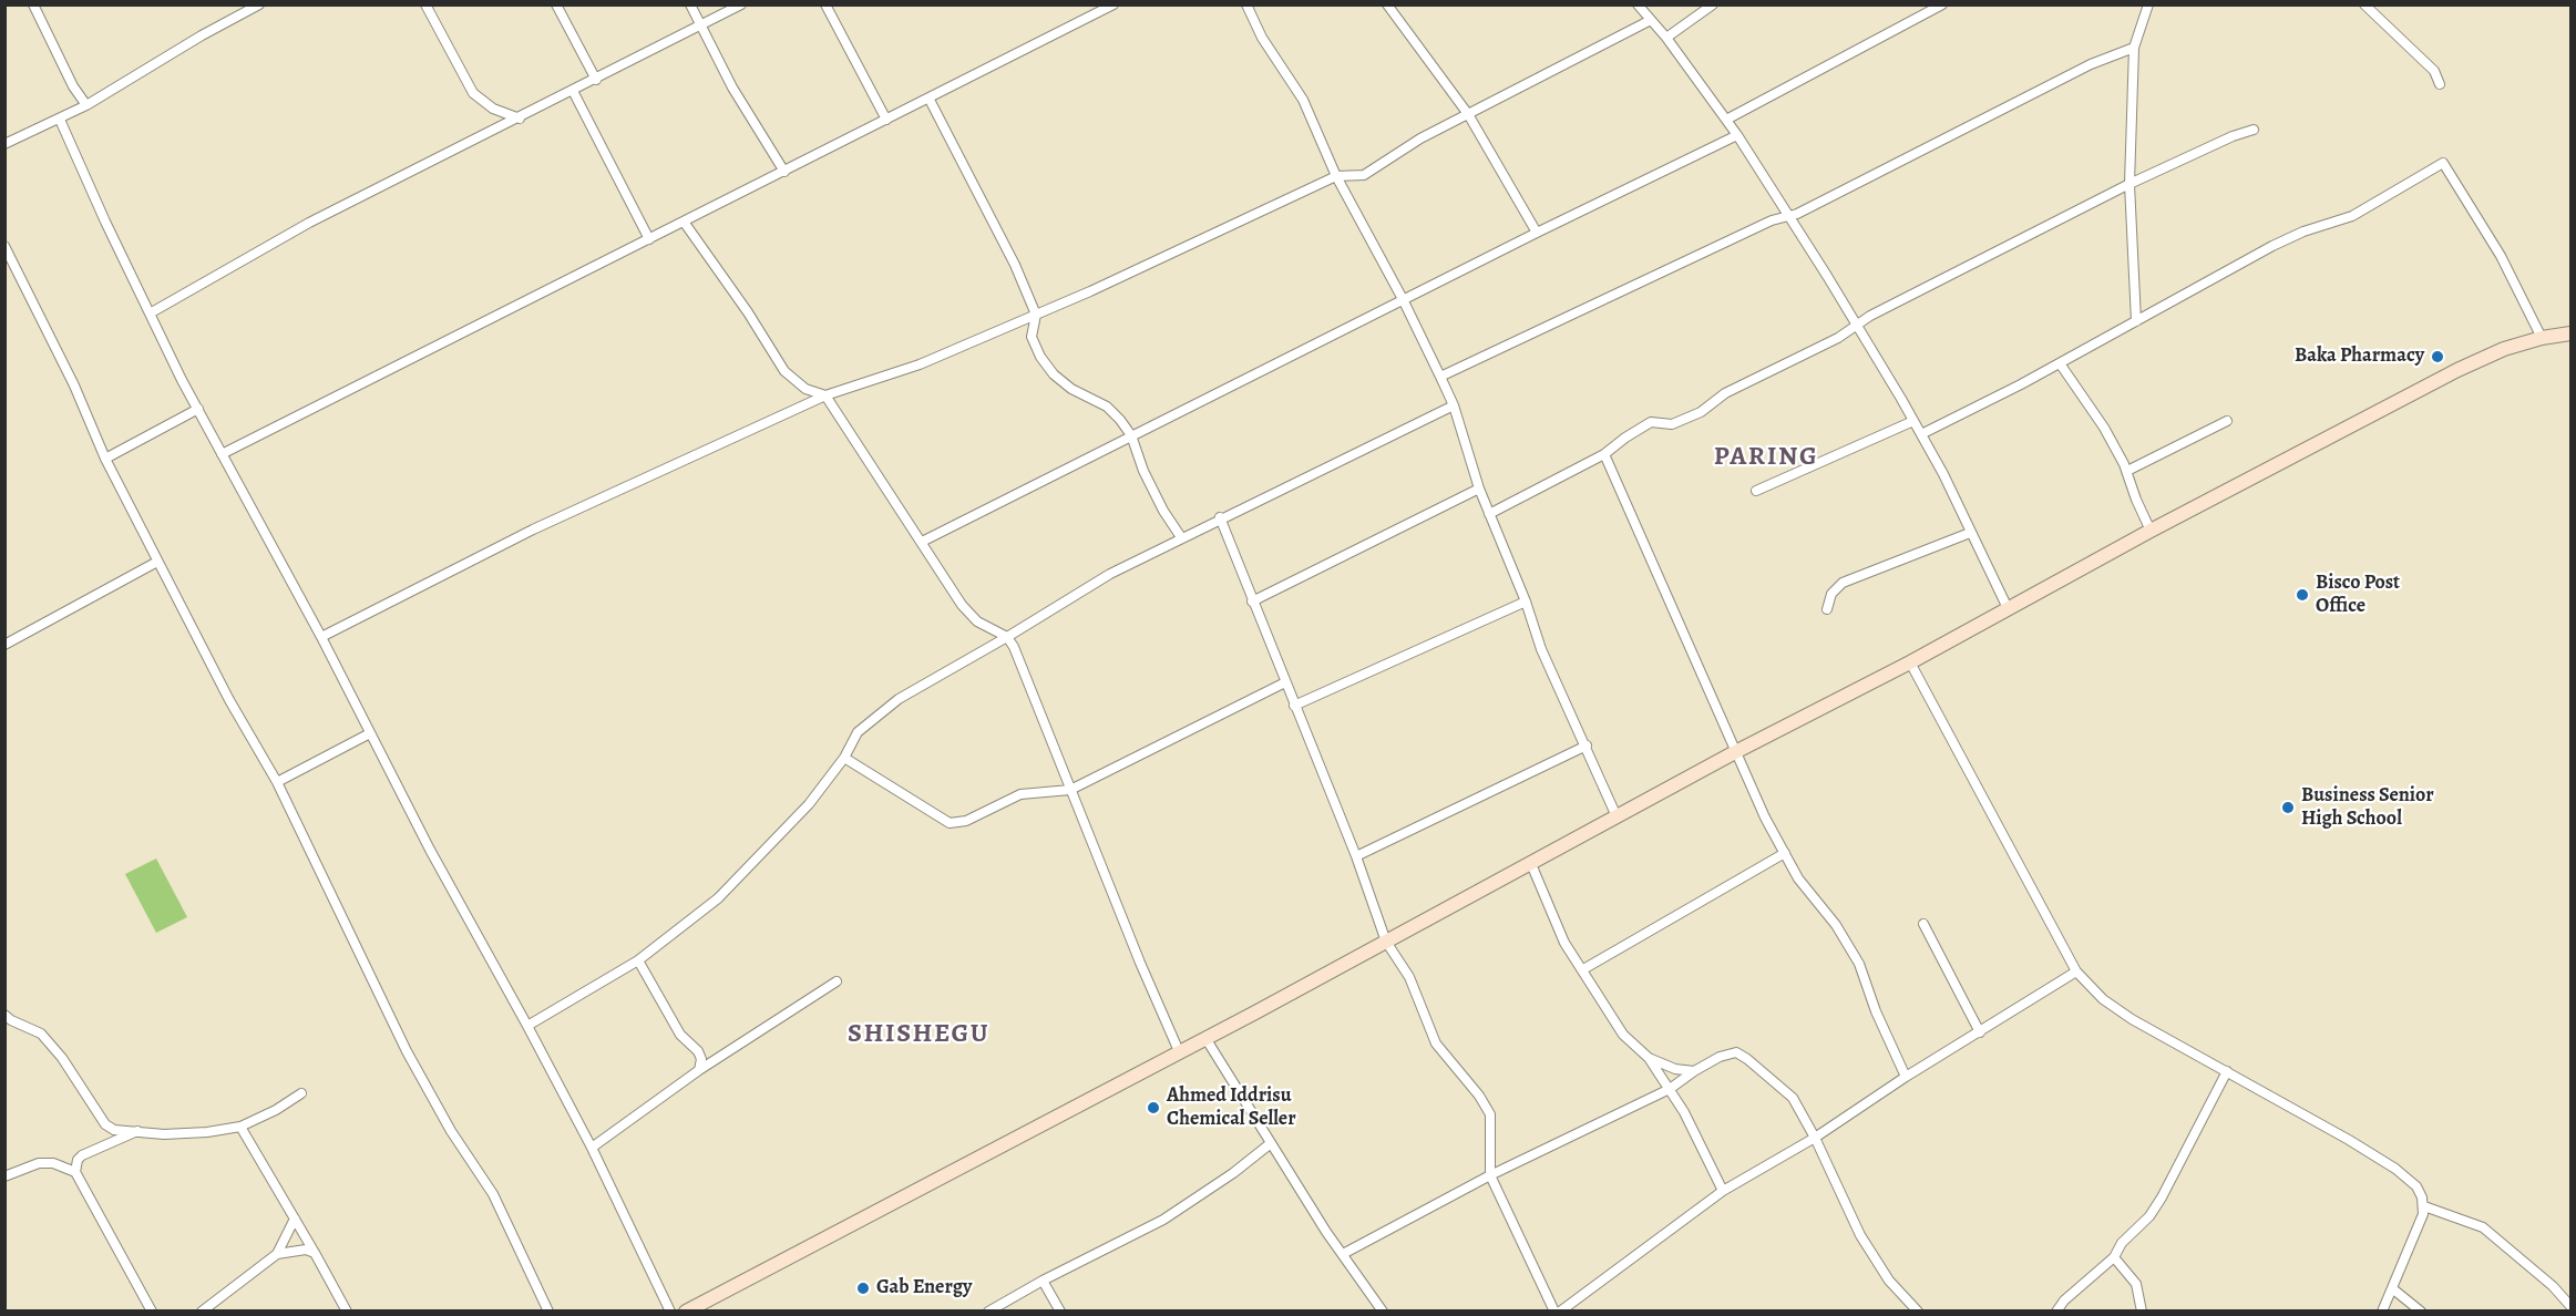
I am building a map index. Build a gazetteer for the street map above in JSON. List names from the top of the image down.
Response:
{
  "districts": ["PARING", "SHISHEGU"],
  "places": [
    "Baka Pharmacy",
    "Bisco Post Office",
    "Business Senior High School",
    "Ahmed Iddrisu Chemical Seller",
    "Gab Energy"
  ]
}
